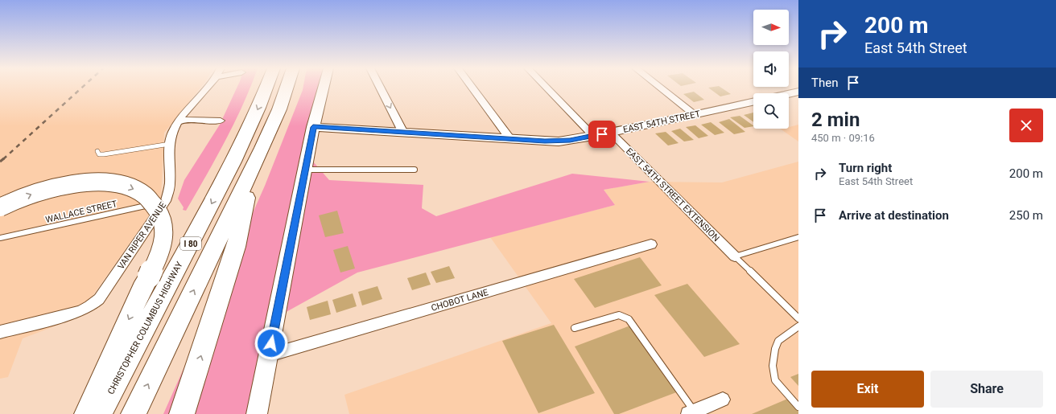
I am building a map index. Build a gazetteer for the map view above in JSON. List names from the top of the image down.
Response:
{
  "streets": {
    "highway": ["I 80", "CHRISTOPHER COLUMBUS HIGHWAY"],
    "street": [
      "EAST 54TH STREET",
      "EAST 54TH STREET EXTENSION",
      "VAN RIPER AVENUE",
      "CHOBOT LANE"
    ],
    "lane": ["WALLACE STREET"]
  },
  "crossings": [
    ["EAST 54TH STREET", "EAST 54TH STREET EXTENSION"],
    ["WALLACE STREET", "VAN RIPER AVENUE"]
  ],
  "north": "right",
  "page": {
    "turn": ["200 m", "East 54th Street"],
    "then": "Then",
    "heading": ["2 min", "450 m · 09:16"],
    "list": [
      {
        "name": "Turn right",
        "note": "East 54th Street",
        "value": "200 m"
      },
      {
        "name": "Arrive at destination",
        "value": "250 m"
      }
    ],
    "buttons": ["Exit", "Share"]
  }
}
